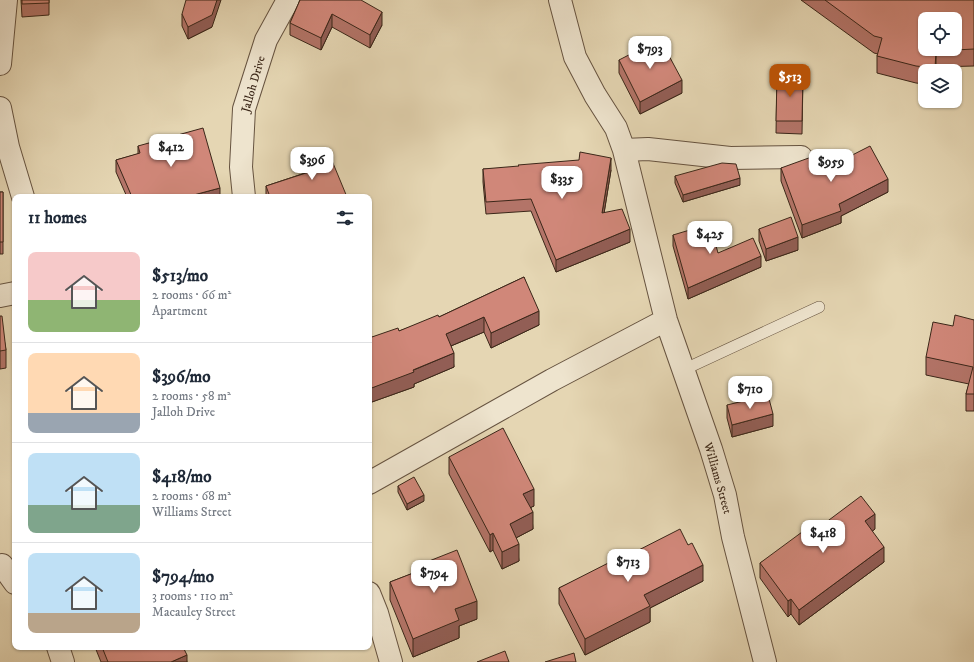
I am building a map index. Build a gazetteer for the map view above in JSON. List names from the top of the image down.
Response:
{
  "streets": {
    "street": ["Jalloh Drive", "Williams Street"]
  },
  "page": {
    "price": [
      "$793",
      "$513",
      "$412",
      "$396",
      "$959",
      "$335",
      "$425",
      "$710",
      "$418",
      "$713",
      "$794"
    ],
    "heading": "11 homes",
    "list": [
      {
        "name": "$513/mo",
        "note": "2 rooms · 66 m² · Apartment"
      },
      {
        "name": "$396/mo",
        "note": "2 rooms · 58 m² · Jalloh Drive"
      },
      {
        "name": "$418/mo",
        "note": "2 rooms · 68 m² · Williams Street"
      },
      {
        "name": "$794/mo",
        "note": "3 rooms · 110 m² · Macauley Street"
      }
    ]
  }
}
